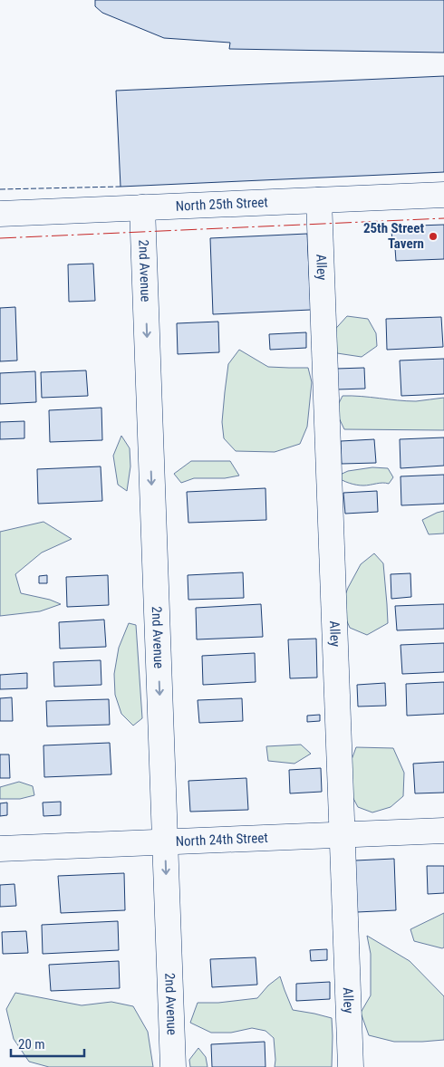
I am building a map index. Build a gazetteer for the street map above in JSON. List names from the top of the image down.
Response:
{
  "streets": {
    "street": [
      "North 25th Street",
      "Alley",
      "2nd Avenue",
      "North 24th Street"
    ]
  },
  "crossings": [
    ["North 25th Street", "Alley"],
    ["North 25th Street", "2nd Avenue"],
    ["Alley", "North 24th Street"],
    ["2nd Avenue", "North 24th Street"]
  ],
  "one_way": ["2nd Avenue"],
  "places": ["25th Street Tavern"],
  "scale_bar": "20 m"
}
